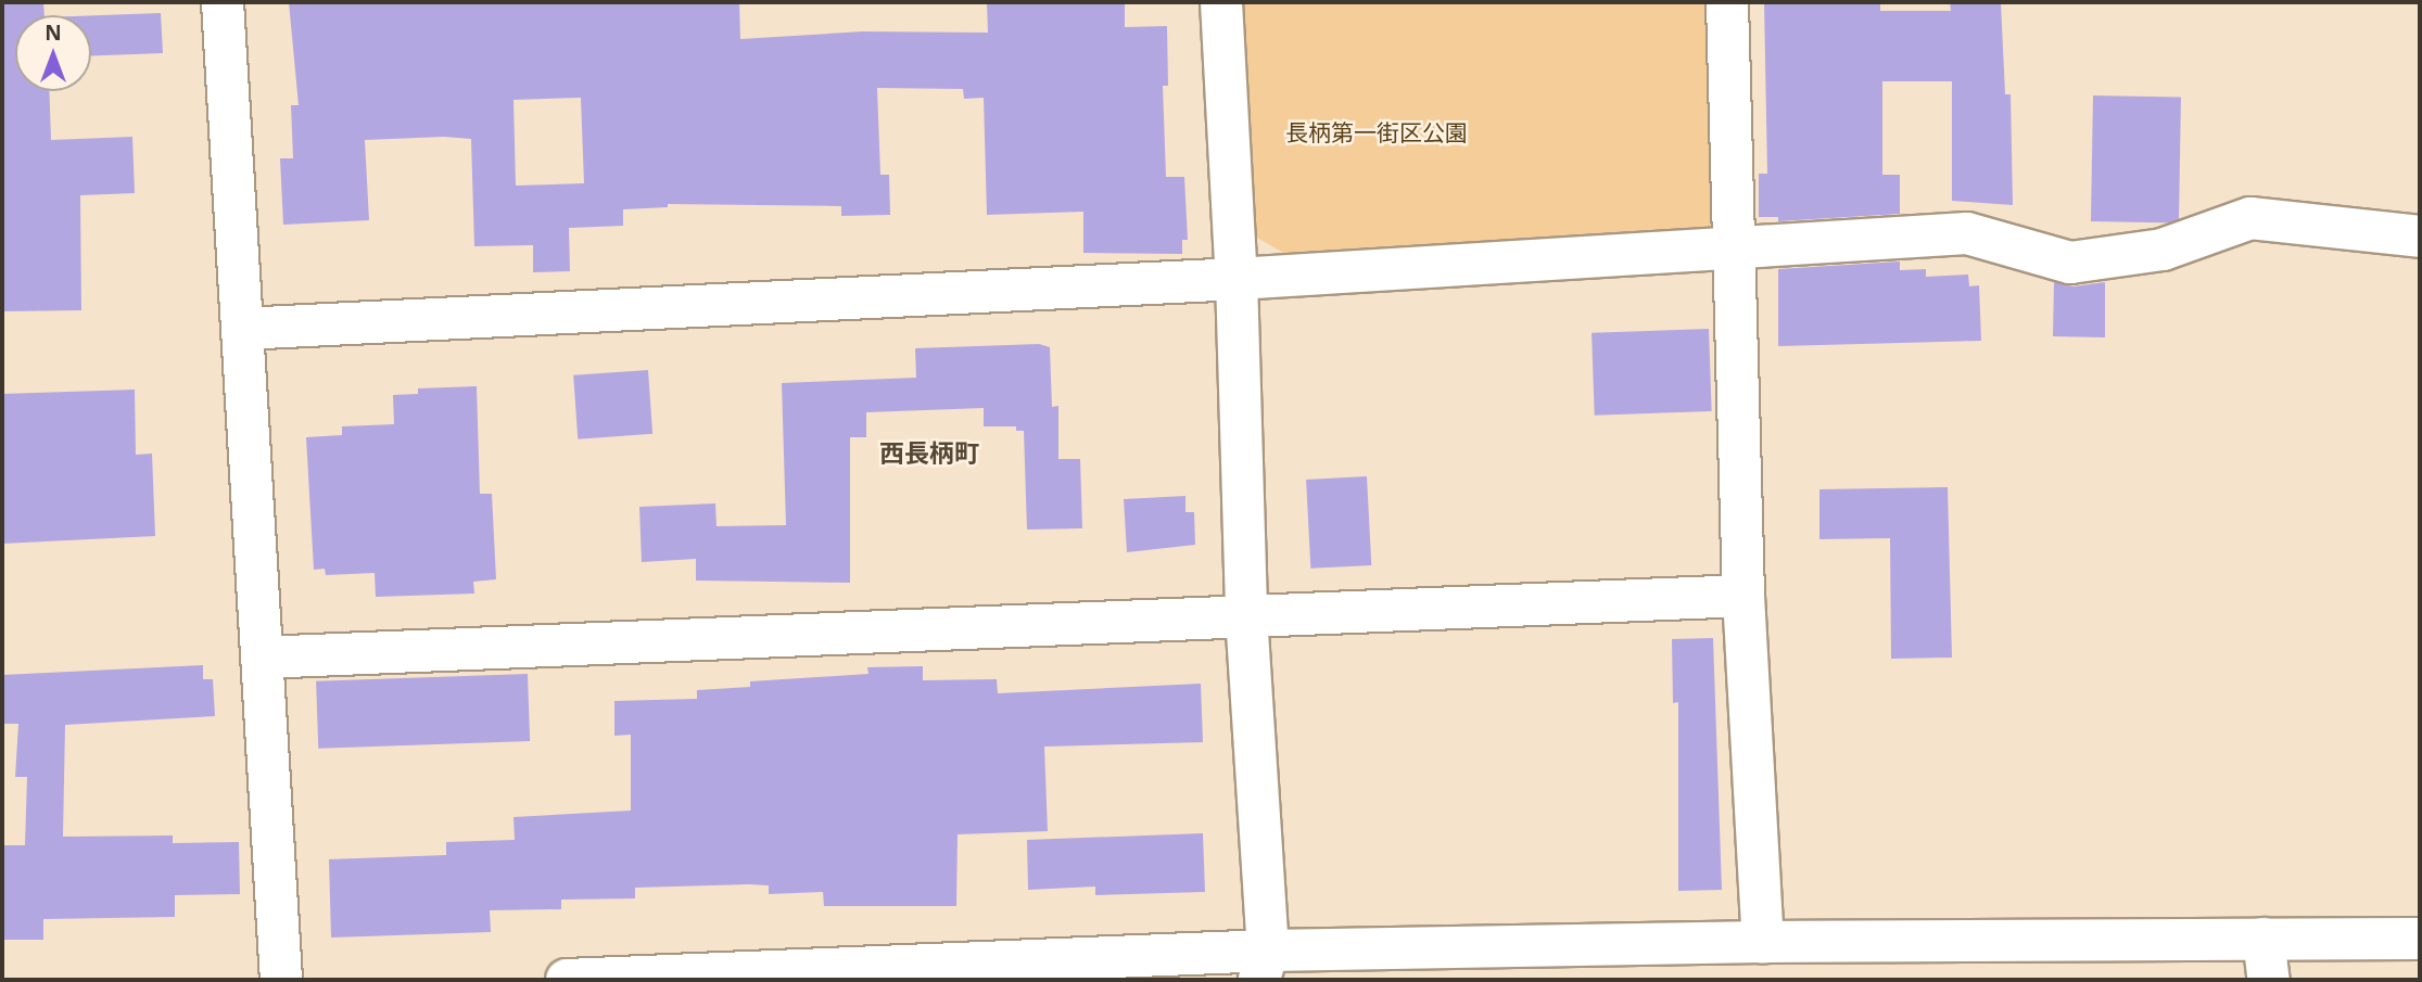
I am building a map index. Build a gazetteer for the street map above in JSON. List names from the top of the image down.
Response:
{
  "districts": ["西長柄町"],
  "parks": ["長柄第一街区公園"],
  "north": "top"
}
